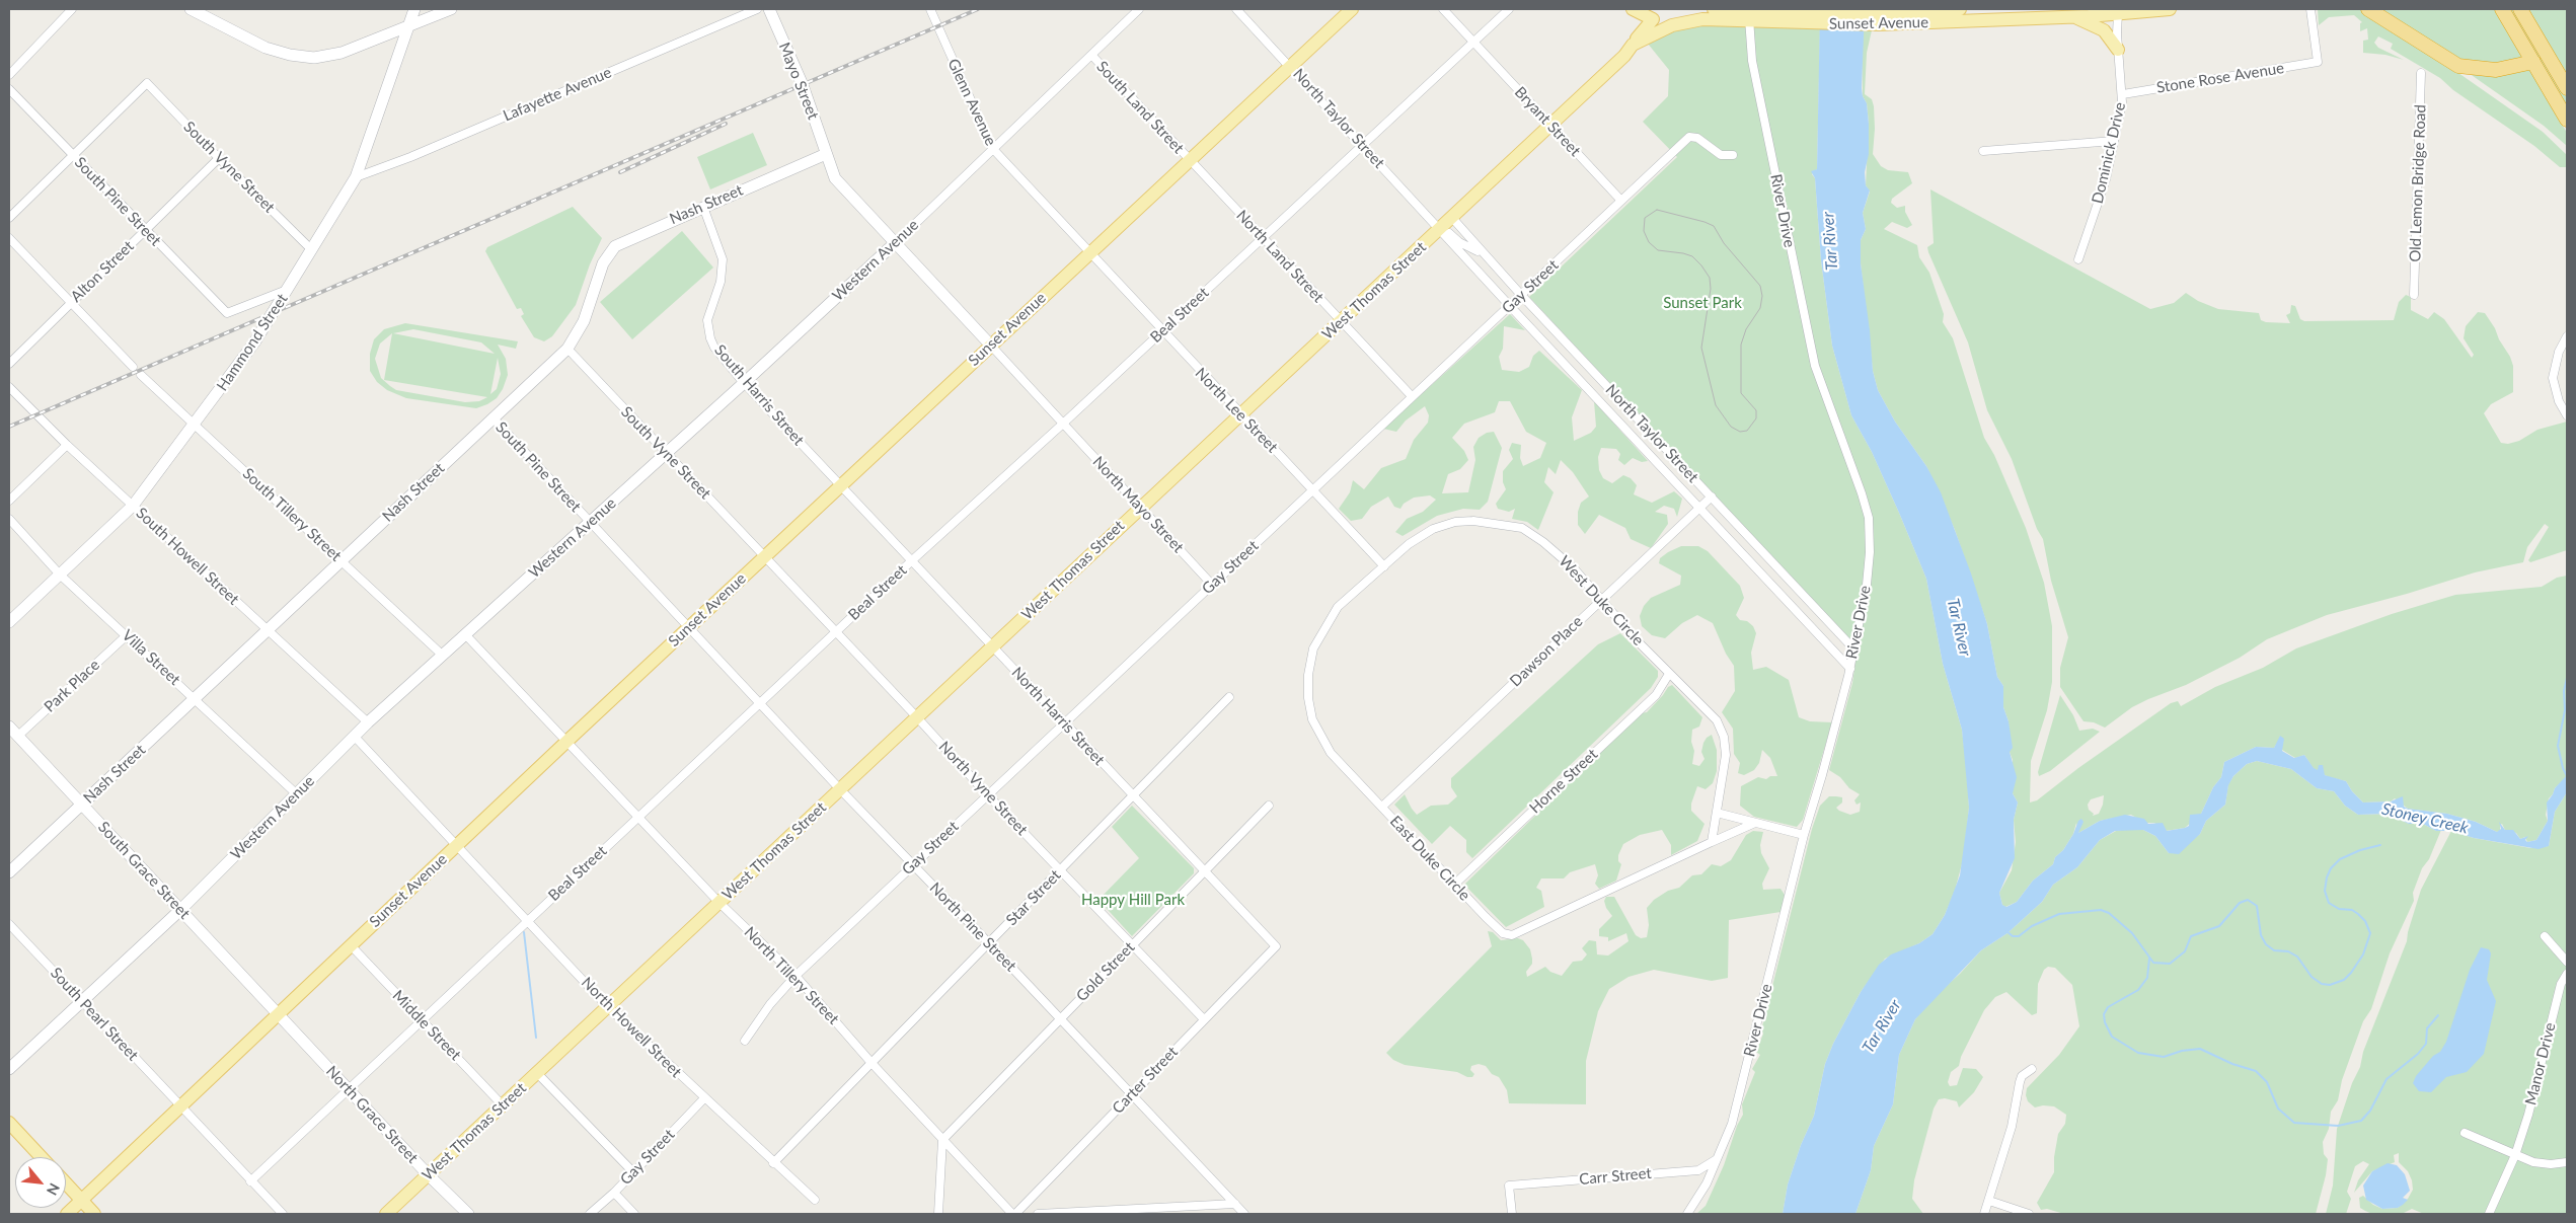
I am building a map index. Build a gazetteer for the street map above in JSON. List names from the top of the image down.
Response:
{
  "streets": {
    "main road": ["Sunset Avenue", "West Thomas Street"],
    "street": [
      "Stone Rose Avenue",
      "Mayo Street",
      "Lafayette Avenue",
      "Glenn Avenue",
      "South Land Street",
      "North Taylor Street",
      "Bryant Street",
      "Dominick Drive",
      "South Vyne Street",
      "Old Lemon Bridge Road",
      "South Pine Street",
      "Nash Street",
      "River Drive",
      "North Land Street",
      "Western Avenue",
      "Alton Street",
      "Gay Street",
      "Beal Street",
      "Hammond Street",
      "South Harris Street",
      "North Lee Street",
      "North Mayo Street",
      "South Tillery Street",
      "South Howell Street",
      "West Duke Circle",
      "Dawson Place",
      "Villa Street",
      "Park Place",
      "North Harris Street",
      "Horne Street",
      "North Vyne Street",
      "East Duke Circle",
      "South Grace Street",
      "Star Street",
      "North Pine Street",
      "Gold Street",
      "North Tillery Street",
      "South Pearl Street",
      "Middle Street",
      "North Howell Street",
      "Manor Drive",
      "Carter Street",
      "North Grace Street",
      "Carr Street"
    ]
  },
  "crossings": [
    ["Sunset Avenue", "Mayo Street"],
    ["Sunset Avenue", "Glenn Avenue"],
    ["Sunset Avenue", "South Land Street"],
    ["Sunset Avenue", "North Taylor Street"],
    ["Sunset Avenue", "Dominick Drive"],
    ["Sunset Avenue", "South Vyne Street"],
    ["Sunset Avenue", "South Pine Street"],
    ["Sunset Avenue", "River Drive"],
    ["Sunset Avenue", "North Land Street"],
    ["Sunset Avenue", "West Thomas Street"],
    ["Sunset Avenue", "South Harris Street"],
    ["Sunset Avenue", "North Lee Street"],
    ["Sunset Avenue", "North Harris Street"],
    ["Sunset Avenue", "North Vyne Street"],
    ["Sunset Avenue", "South Grace Street"],
    ["Sunset Avenue", "North Pine Street"],
    ["Sunset Avenue", "North Tillery Street"],
    ["Sunset Avenue", "South Pearl Street"],
    ["Sunset Avenue", "Middle Street"],
    ["Sunset Avenue", "North Howell Street"],
    ["Sunset Avenue", "North Grace Street"],
    ["Stone Rose Avenue", "Dominick Drive"],
    ["Mayo Street", "Nash Street"],
    ["Mayo Street", "Western Avenue"],
    ["Lafayette Avenue", "Hammond Street"],
    ["Glenn Avenue", "Western Avenue"],
    ["Glenn Avenue", "North Lee Street"],
    ["South Land Street", "North Land Street"],
    ["South Land Street", "Western Avenue"],
    ["North Taylor Street", "River Drive"],
    ["North Taylor Street", "Gay Street"],
    ["North Taylor Street", "West Thomas Street"],
    ["North Taylor Street", "Beal Street"],
    ["North Taylor Street", "Dawson Place"],
    ["Bryant Street", "Gay Street"],
    ["Bryant Street", "West Thomas Street"],
    ["Bryant Street", "Beal Street"],
    ["South Vyne Street", "South Pine Street"],
    ["South Vyne Street", "Nash Street"],
    ["South Vyne Street", "Western Avenue"],
    ["South Vyne Street", "Alton Street"],
    ["South Vyne Street", "Hammond Street"],
    ["South Vyne Street", "North Vyne Street"],
    ["South Pine Street", "Nash Street"],
    ["South Pine Street", "Western Avenue"],
    ["South Pine Street", "Alton Street"],
    ["South Pine Street", "Hammond Street"],
    ["South Pine Street", "North Pine Street"],
    ["Nash Street", "South Harris Street"],
    ["Nash Street", "South Tillery Street"],
    ["Nash Street", "South Howell Street"],
    ["Nash Street", "Villa Street"],
    ["Nash Street", "South Grace Street"],
    ["River Drive", "West Thomas Street"],
    ["River Drive", "Carr Street"],
    ["North Land Street", "Gay Street"],
    ["North Land Street", "West Thomas Street"],
    ["North Land Street", "Beal Street"],
    ["Western Avenue", "South Harris Street"],
    ["Western Avenue", "South Tillery Street"],
    ["Western Avenue", "South Howell Street"],
    ["Western Avenue", "Villa Street"],
    ["Western Avenue", "South Grace Street"],
    ["Western Avenue", "South Pearl Street"],
    ["Gay Street", "North Lee Street"],
    ["Gay Street", "North Mayo Street"],
    ["Gay Street", "North Harris Street"],
    ["Gay Street", "North Vyne Street"],
    ["Gay Street", "North Pine Street"],
    ["Gay Street", "North Tillery Street"],
    ["Gay Street", "North Howell Street"],
    ["West Thomas Street", "North Lee Street"],
    ["West Thomas Street", "North Mayo Street"],
    ["West Thomas Street", "North Harris Street"],
    ["West Thomas Street", "North Vyne Street"],
    ["West Thomas Street", "North Pine Street"],
    ["West Thomas Street", "North Tillery Street"],
    ["West Thomas Street", "Middle Street"],
    ["West Thomas Street", "North Howell Street"],
    ["West Thomas Street", "North Grace Street"],
    ["Beal Street", "North Lee Street"],
    ["Beal Street", "North Mayo Street"],
    ["Beal Street", "North Harris Street"],
    ["Beal Street", "North Vyne Street"],
    ["Beal Street", "North Pine Street"],
    ["Beal Street", "North Tillery Street"],
    ["Beal Street", "South Pearl Street"],
    ["Beal Street", "Middle Street"],
    ["Beal Street", "North Howell Street"],
    ["Beal Street", "North Grace Street"],
    ["Hammond Street", "South Tillery Street"],
    ["Hammond Street", "South Howell Street"],
    ["Hammond Street", "Villa Street"],
    ["South Harris Street", "North Harris Street"],
    ["North Lee Street", "West Duke Circle"],
    ["North Lee Street", "East Duke Circle"],
    ["West Duke Circle", "Dawson Place"],
    ["West Duke Circle", "Horne Street"],
    ["West Duke Circle", "East Duke Circle"],
    ["Dawson Place", "East Duke Circle"],
    ["Villa Street", "Park Place"],
    ["Park Place", "South Grace Street"],
    ["North Harris Street", "Star Street"],
    ["North Harris Street", "Gold Street"],
    ["North Harris Street", "Carter Street"],
    ["Horne Street", "East Duke Circle"],
    ["North Vyne Street", "Star Street"],
    ["North Vyne Street", "Gold Street"],
    ["North Vyne Street", "Carter Street"],
    ["South Grace Street", "North Grace Street"],
    ["Star Street", "North Pine Street"],
    ["Star Street", "North Tillery Street"],
    ["Star Street", "North Howell Street"],
    ["North Pine Street", "Gold Street"],
    ["North Pine Street", "Carter Street"],
    ["Gold Street", "North Tillery Street"],
    ["North Tillery Street", "Carter Street"]
  ],
  "water": ["Tar River", "Stoney Creek"],
  "parks": ["Sunset Park", "Happy Hill Park"],
  "north": "bottom right"
}
